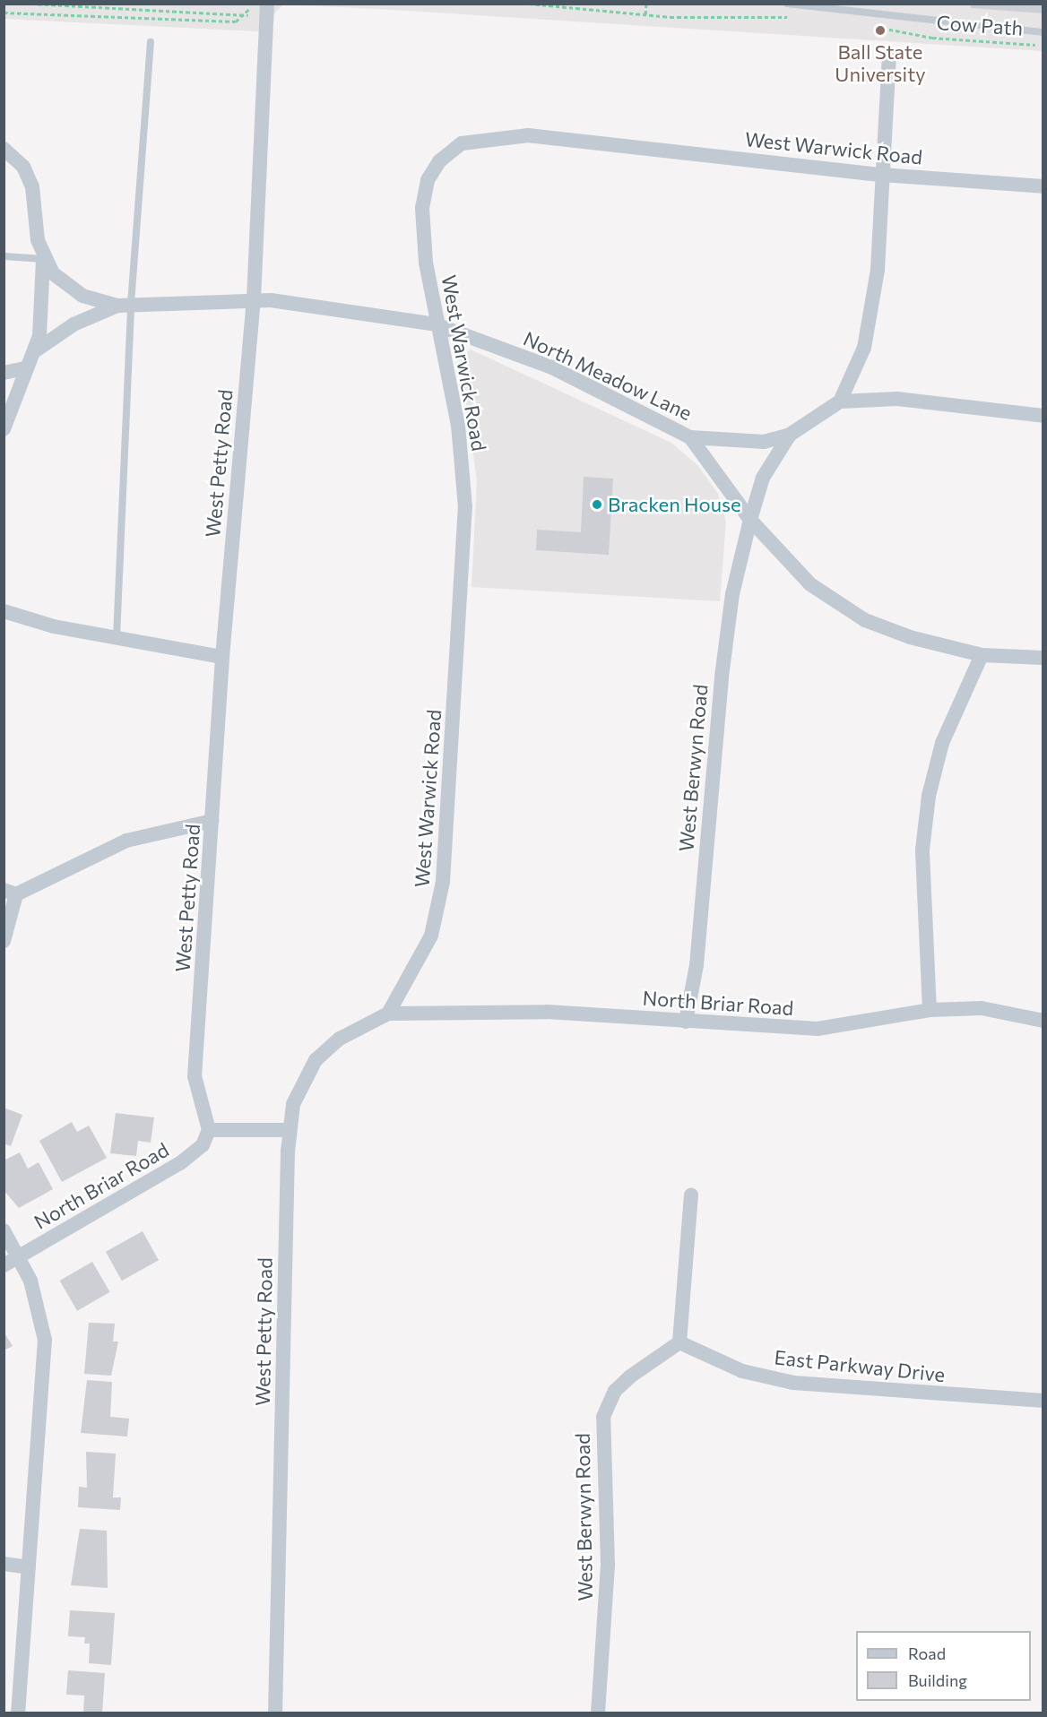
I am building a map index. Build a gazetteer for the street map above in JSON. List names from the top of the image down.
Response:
{
  "streets": {
    "street": [
      "West Warwick Road",
      "North Meadow Lane",
      "West Petty Road",
      "West Berwyn Road",
      "North Briar Road",
      "East Parkway Drive"
    ],
    "path": ["Cow Path"]
  },
  "crossings": [
    ["West Warwick Road", "North Meadow Lane"],
    ["West Warwick Road", "North Briar Road"],
    ["North Meadow Lane", "West Petty Road"],
    ["North Meadow Lane", "West Berwyn Road"],
    ["West Petty Road", "North Briar Road"],
    ["West Berwyn Road", "North Briar Road"],
    ["West Berwyn Road", "East Parkway Drive"]
  ],
  "places": ["Ball State University", "Bracken House"],
  "legend": ["Road", "Building"]
}
